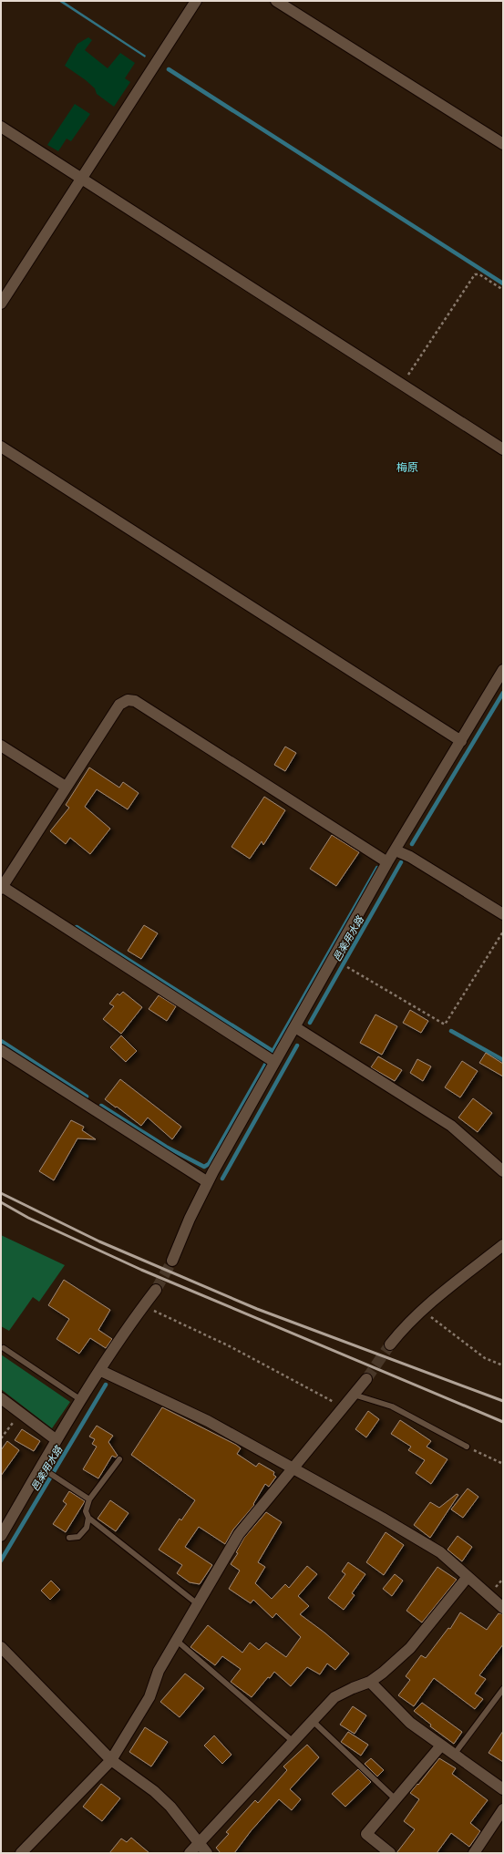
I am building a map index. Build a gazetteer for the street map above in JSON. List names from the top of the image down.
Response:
{
  "districts": ["梅原"],
  "water": ["邑楽用水路"]
}
